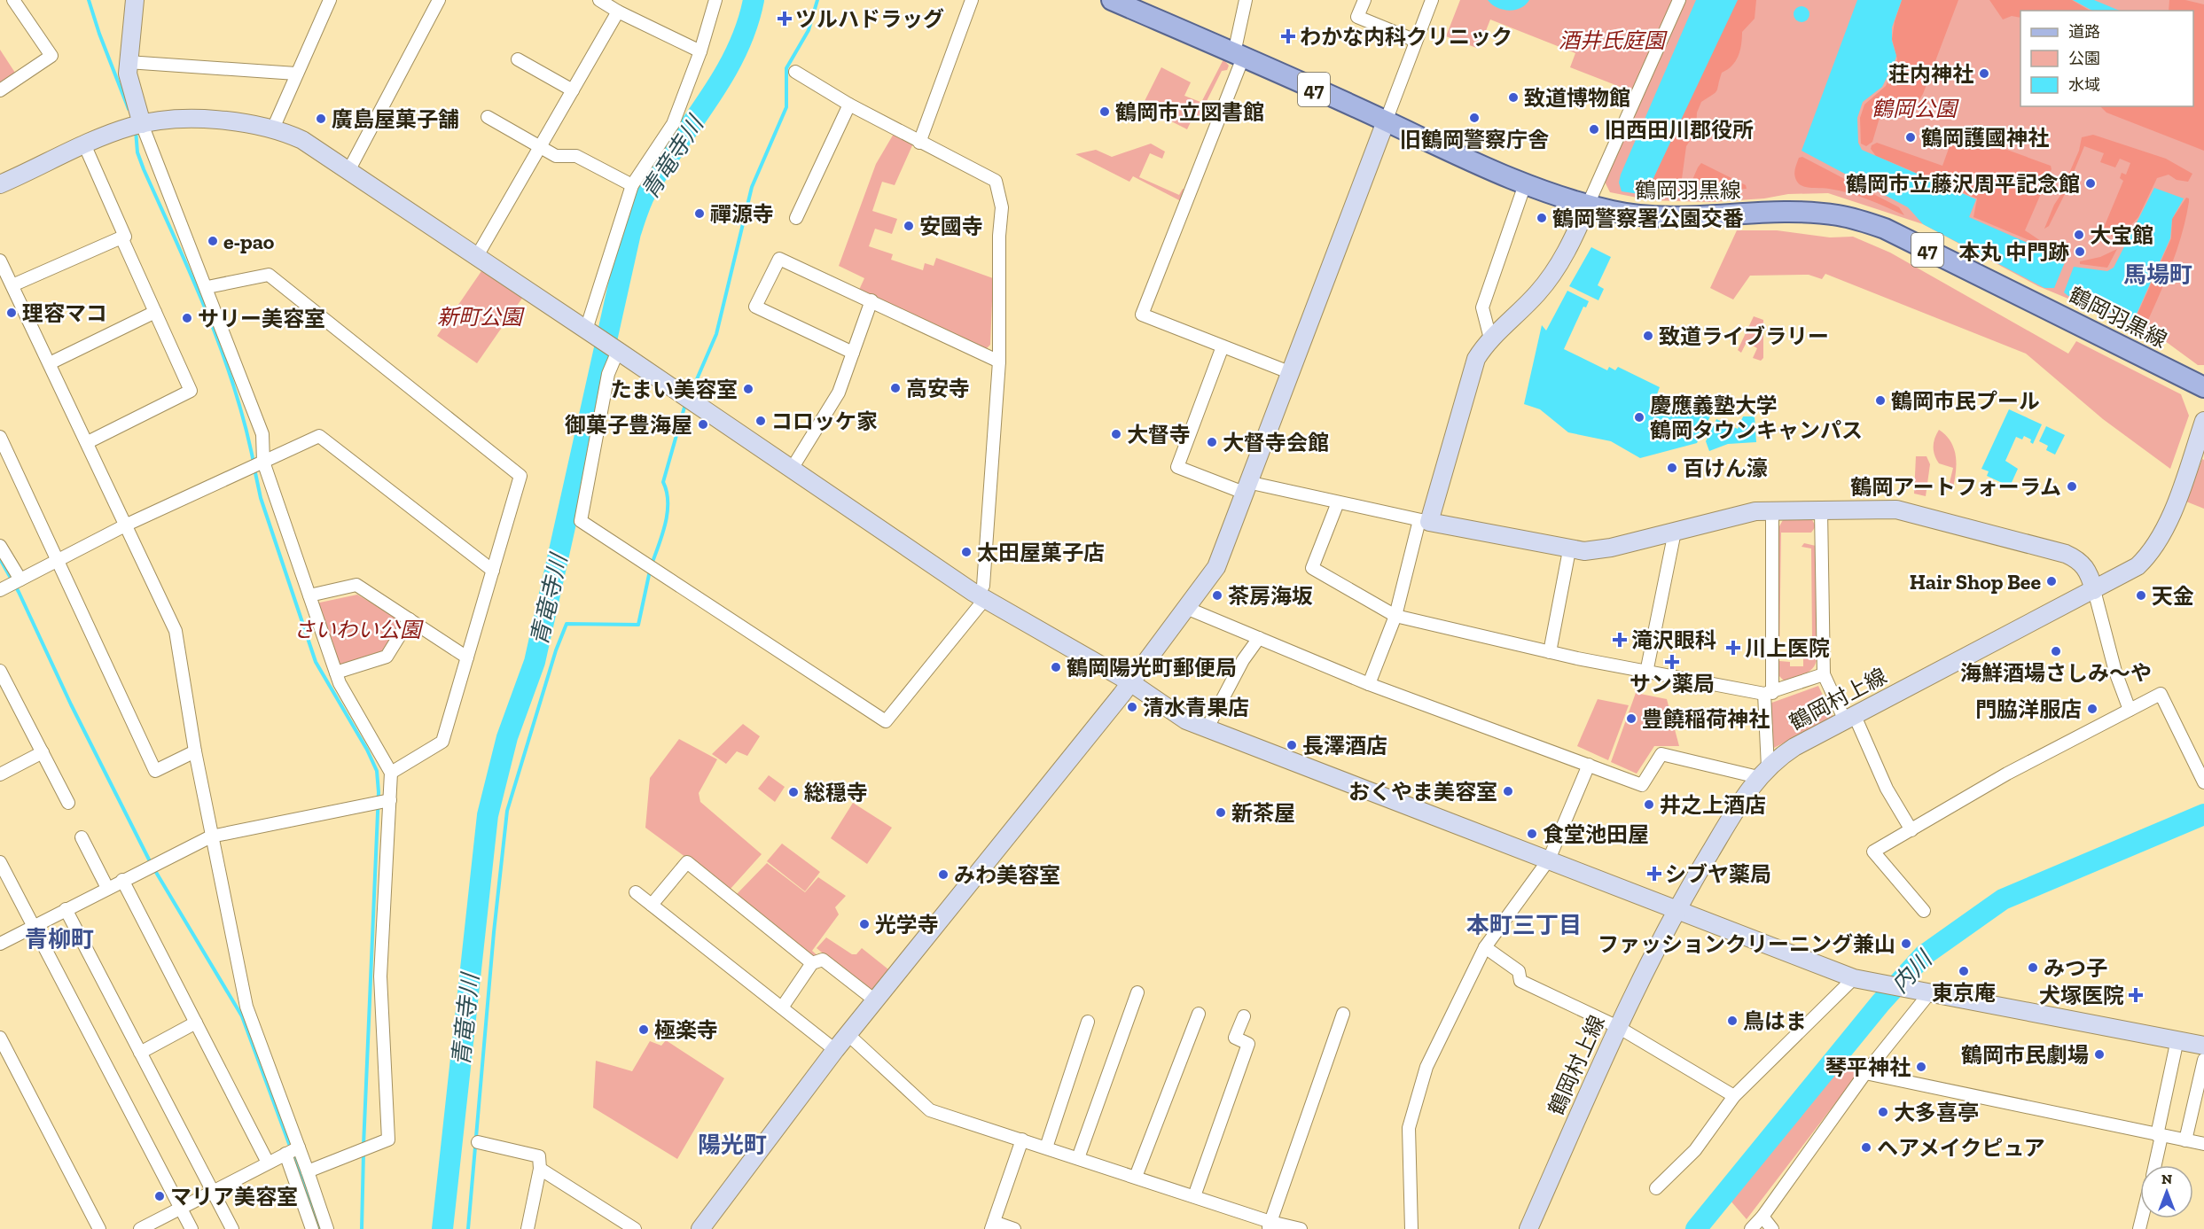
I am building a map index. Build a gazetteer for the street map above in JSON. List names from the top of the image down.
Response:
{
  "streets": {
    "main road": ["47", "鶴岡羽黒線"],
    "street": ["鶴岡村上線"]
  },
  "districts": [
    "馬場町",
    "本町三丁目",
    "青柳町",
    "陽光町"
  ],
  "water": ["青竜寺川", "内川"],
  "parks": [
    "酒井氏庭園",
    "鶴岡公園",
    "新町公園",
    "さいわい公園"
  ],
  "places": {
    "health": [
      "ツルハドラッグ",
      "わかな内科クリニック",
      "滝沢眼科",
      "川上医院",
      "サン薬局",
      "シブヤ薬局",
      "犬塚医院"
    ],
    "other": [
      "荘内神社",
      "致道博物館",
      "鶴岡市立図書館",
      "旧鶴岡警察庁舎",
      "廣島屋菓子舗",
      "旧西田川郡役所",
      "鶴岡護國神社",
      "鶴岡市立藤沢周平記念館",
      "禪源寺",
      "鶴岡警察署公園交番",
      "安國寺",
      "大宝館",
      "e-pao",
      "本丸 中門跡",
      "理容マコ",
      "サリー美容室",
      "致道ライブラリー",
      "高安寺",
      "たまい美容室",
      "鶴岡市民プール",
      "慶應義塾大学 鶴岡タウンキャンパス",
      "コロッケ家",
      "御菓子豊海屋",
      "大督寺",
      "大督寺会館",
      "百けん濠",
      "鶴岡アートフォーラム",
      "太田屋菓子店",
      "Hair Shop Bee",
      "茶房海坂",
      "天金",
      "海鮮酒場さしみ～や",
      "鶴岡陽光町郵便局",
      "清水青果店",
      "門脇洋服店",
      "豊饒稲荷神社",
      "長澤酒店",
      "おくやま美容室",
      "総穏寺",
      "井之上酒店",
      "新茶屋",
      "食堂池田屋",
      "みわ美容室",
      "光学寺",
      "ファッションクリーニング兼山",
      "みつ子",
      "東京庵",
      "鳥はま",
      "極楽寺",
      "鶴岡市民劇場",
      "琴平神社",
      "大多喜亭",
      "ヘアメイクピュア",
      "マリア美容室"
    ]
  },
  "legend": ["道路", "公園", "水域"],
  "north": "top"
}
